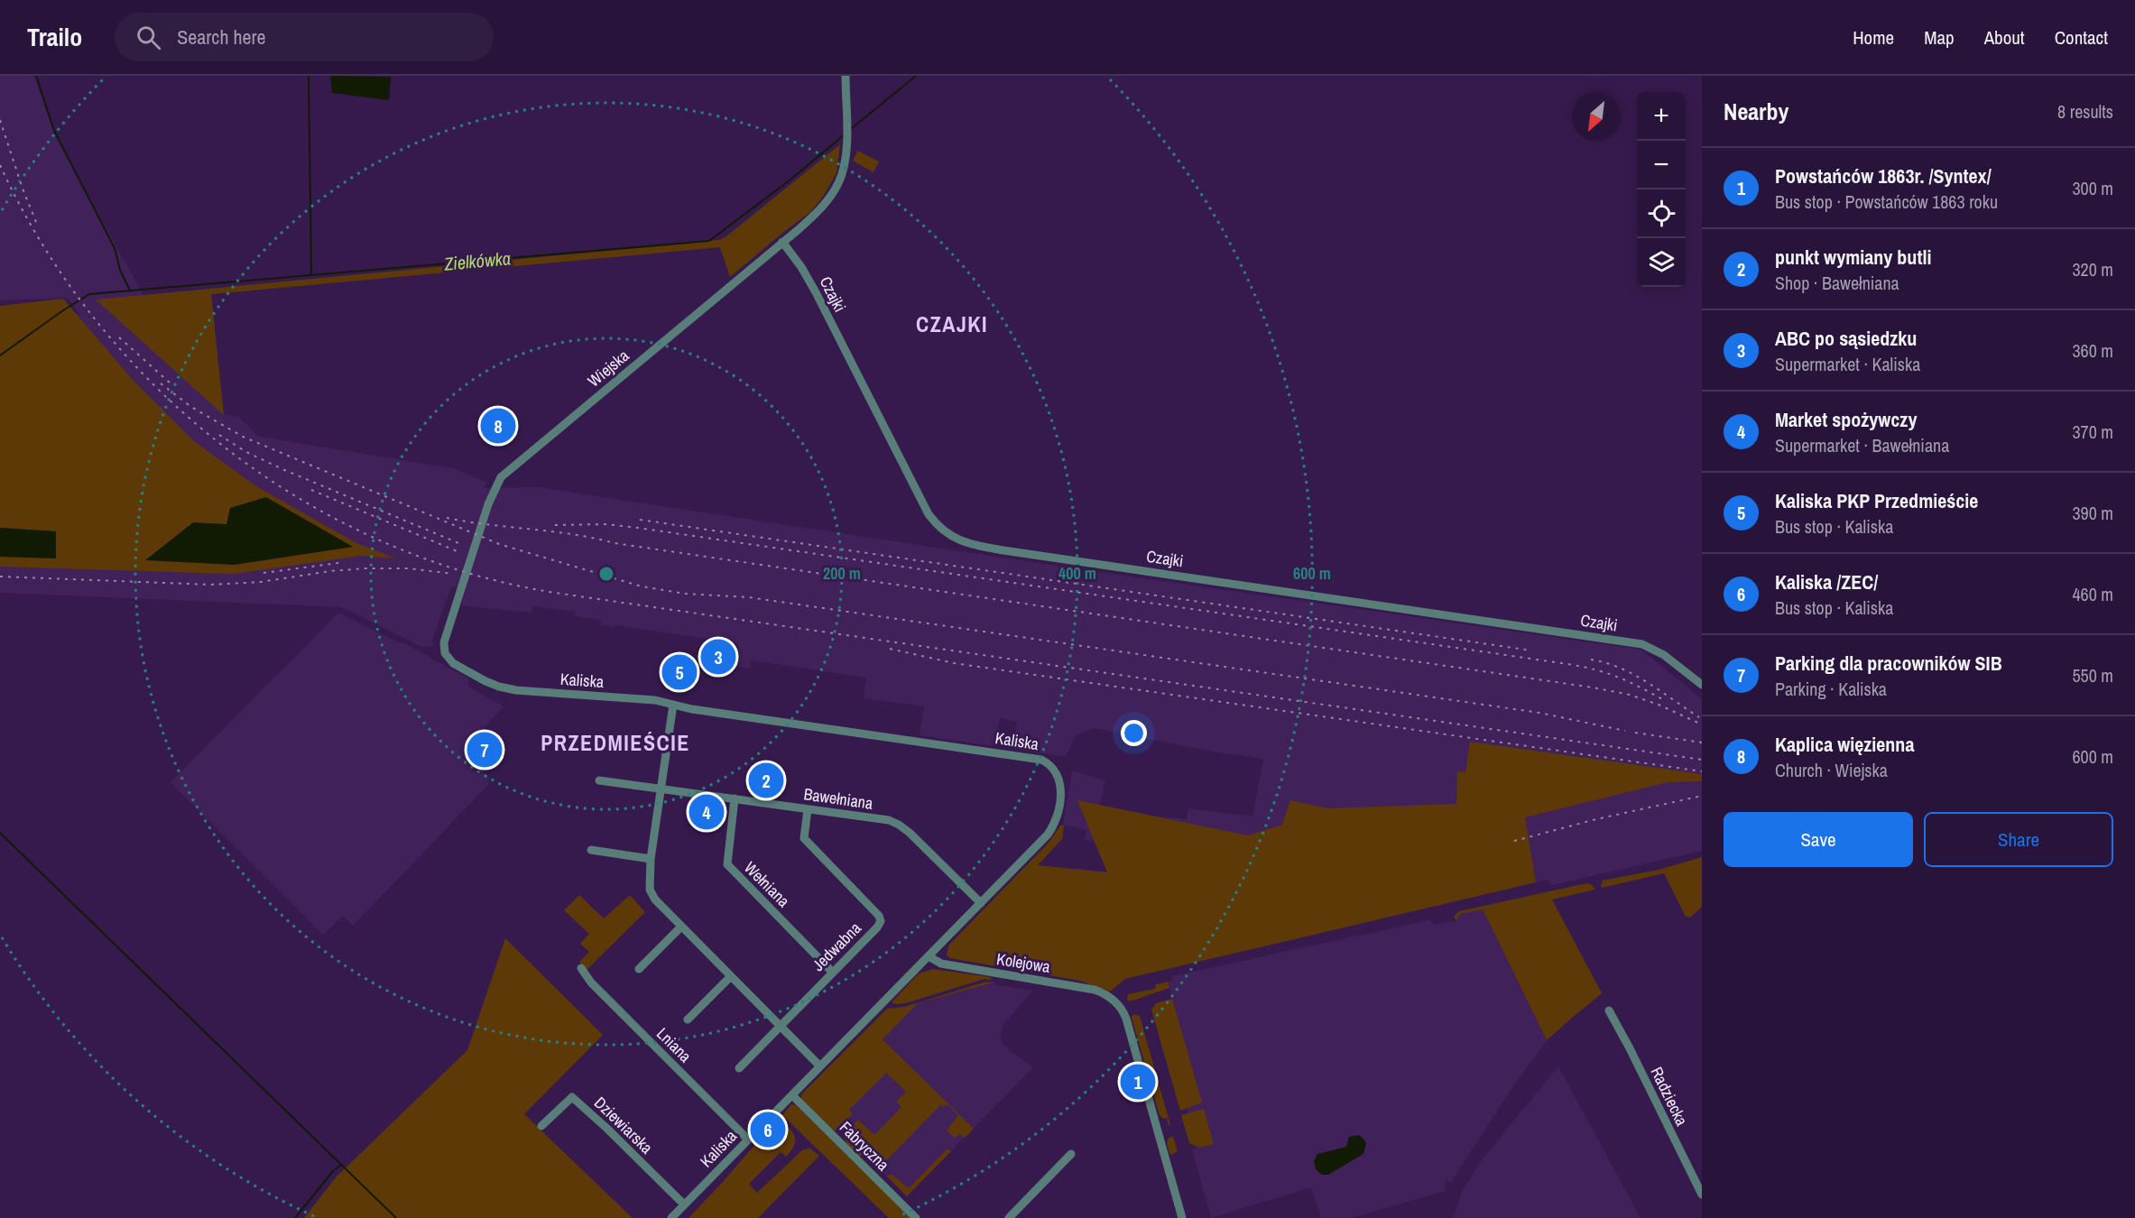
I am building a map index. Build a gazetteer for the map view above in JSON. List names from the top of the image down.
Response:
{
  "streets": {
    "street": [
      "Czajki",
      "Wiejska",
      "Kaliska",
      "Bawełniana",
      "Wełniana",
      "Jedwabna",
      "Kolejowa",
      "Lniana",
      "Radziecka",
      "Dziewiarska",
      "Fabryczna"
    ]
  },
  "crossings": [
    ["Czajki", "Wiejska"],
    ["Wiejska", "Kaliska"],
    ["Kaliska", "Bawełniana"],
    ["Kaliska", "Kolejowa"],
    ["Kaliska", "Lniana"],
    ["Kaliska", "Dziewiarska"],
    ["Kaliska", "Fabryczna"],
    ["Bawełniana", "Wełniana"],
    ["Bawełniana", "Jedwabna"],
    ["Wełniana", "Jedwabna"]
  ],
  "districts": ["CZAJKI", "PRZEDMIEŚCIE"],
  "water": ["Zielkówka"],
  "north": "bottom left",
  "page": {
    "header": "Trailo",
    "search": "Search here",
    "nav": [
      "Home",
      "Map",
      "About",
      "Contact"
    ],
    "heading": ["Nearby", "8 results"],
    "map_buttons": ["+", "−"],
    "list": [
      {
        "mark": "1",
        "name": "Powstańców 1863r. /Syntex/",
        "note": "Bus stop · Powstańców 1863 roku",
        "value": "300 m"
      },
      {
        "mark": "2",
        "name": "punkt wymiany butli",
        "note": "Shop · Bawełniana",
        "value": "320 m"
      },
      {
        "mark": "3",
        "name": "ABC po sąsiedzku",
        "note": "Supermarket · Kaliska",
        "value": "360 m"
      },
      {
        "mark": "4",
        "name": "Market spożywczy",
        "note": "Supermarket · Bawełniana",
        "value": "370 m"
      },
      {
        "mark": "5",
        "name": "Kaliska PKP Przedmieście",
        "note": "Bus stop · Kaliska",
        "value": "390 m"
      },
      {
        "mark": "6",
        "name": "Kaliska /ZEC/",
        "note": "Bus stop · Kaliska",
        "value": "460 m"
      },
      {
        "mark": "7",
        "name": "Parking dla pracowników SIB",
        "note": "Parking · Kaliska",
        "value": "550 m"
      },
      {
        "mark": "8",
        "name": "Kaplica więzienna",
        "note": "Church · Wiejska",
        "value": "600 m"
      }
    ],
    "pins": [
      "8",
      "3",
      "5",
      "7",
      "2",
      "4",
      "1",
      "6"
    ],
    "buttons": ["Save", "Share"]
  },
  "rings": ["200 m", "400 m", "600 m"]
}
